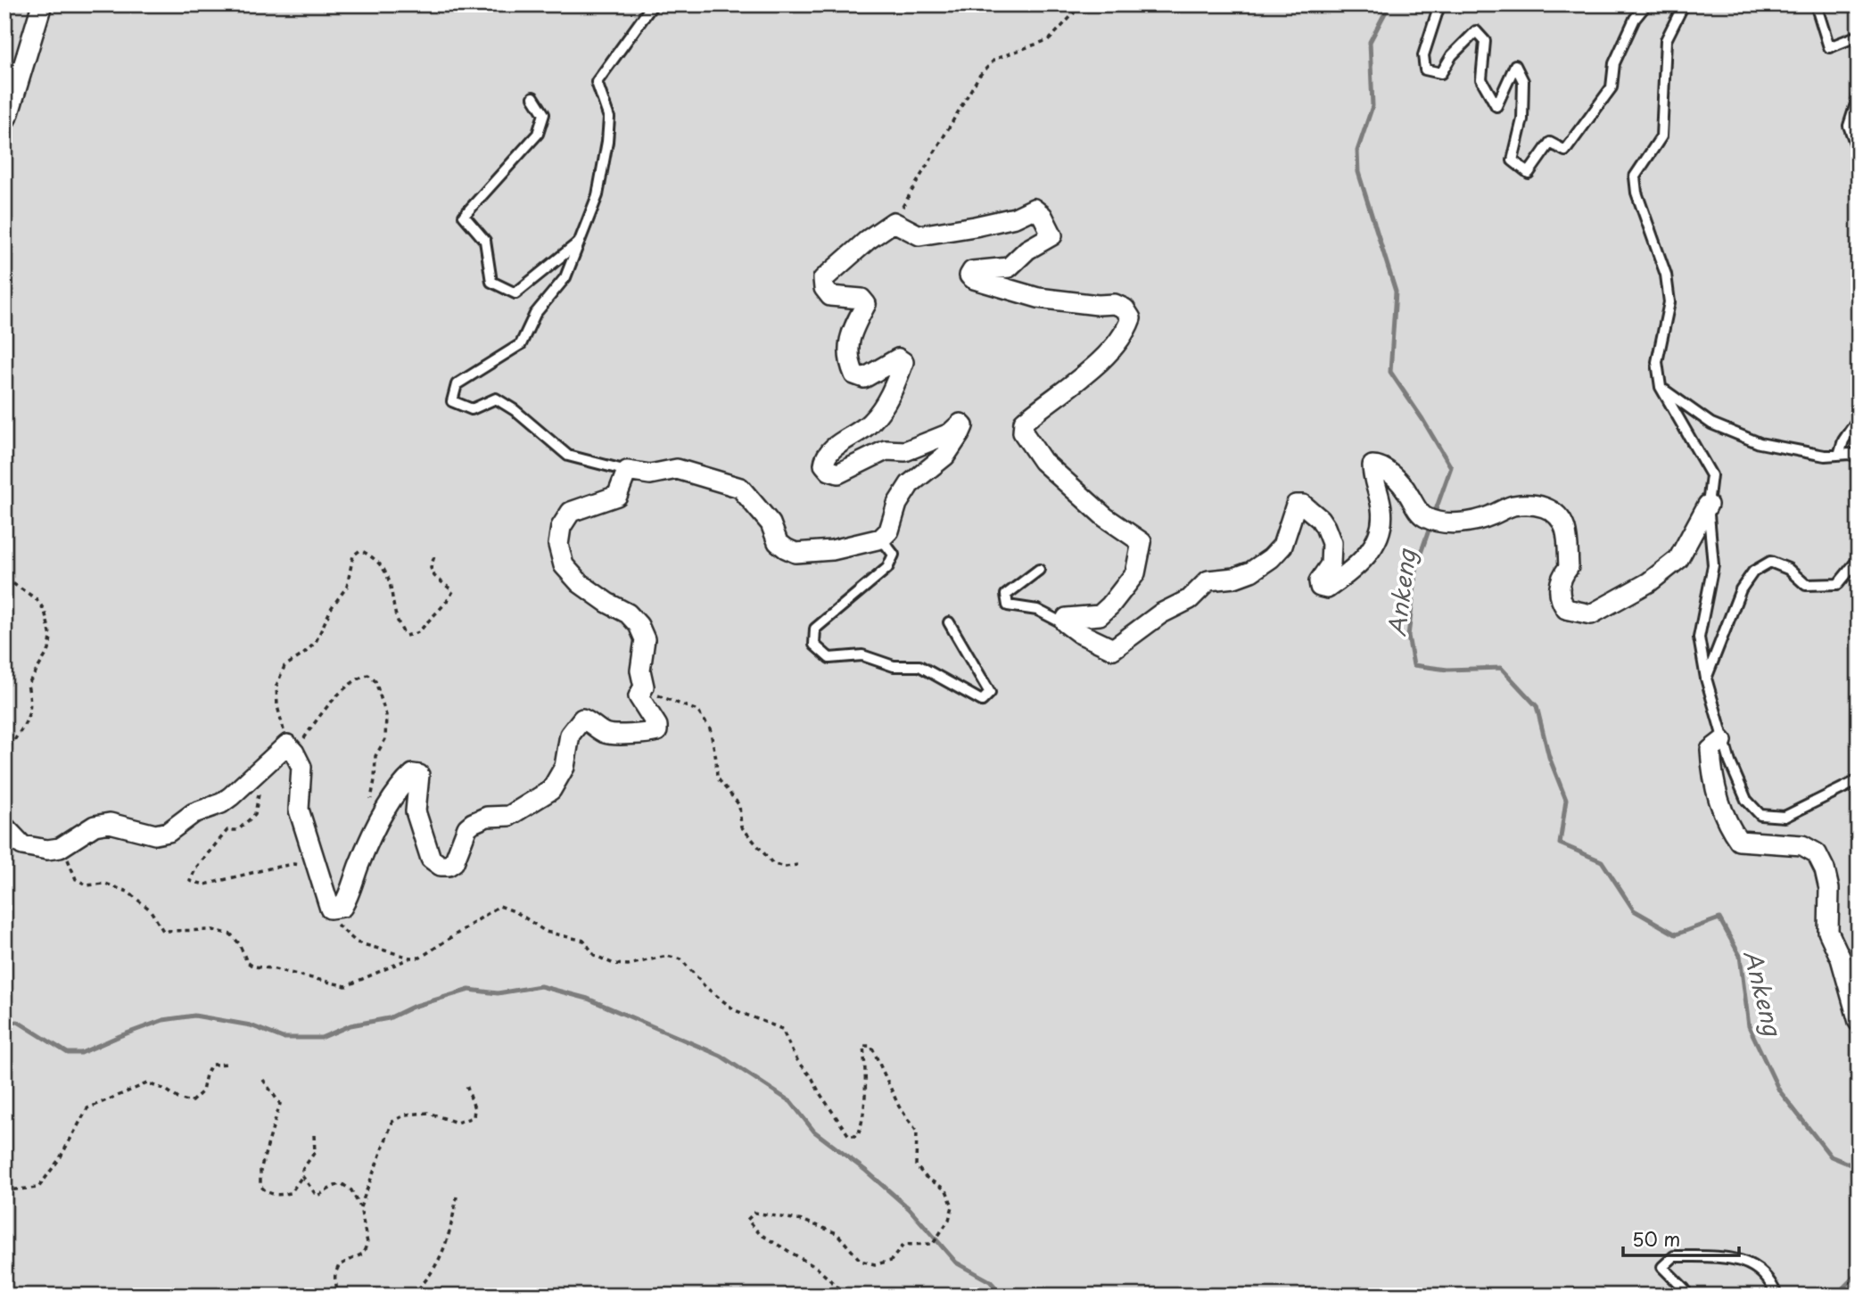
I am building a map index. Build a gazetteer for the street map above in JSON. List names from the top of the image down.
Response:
{
  "water": ["Ankeng"],
  "scale_bar": "50 m"
}
